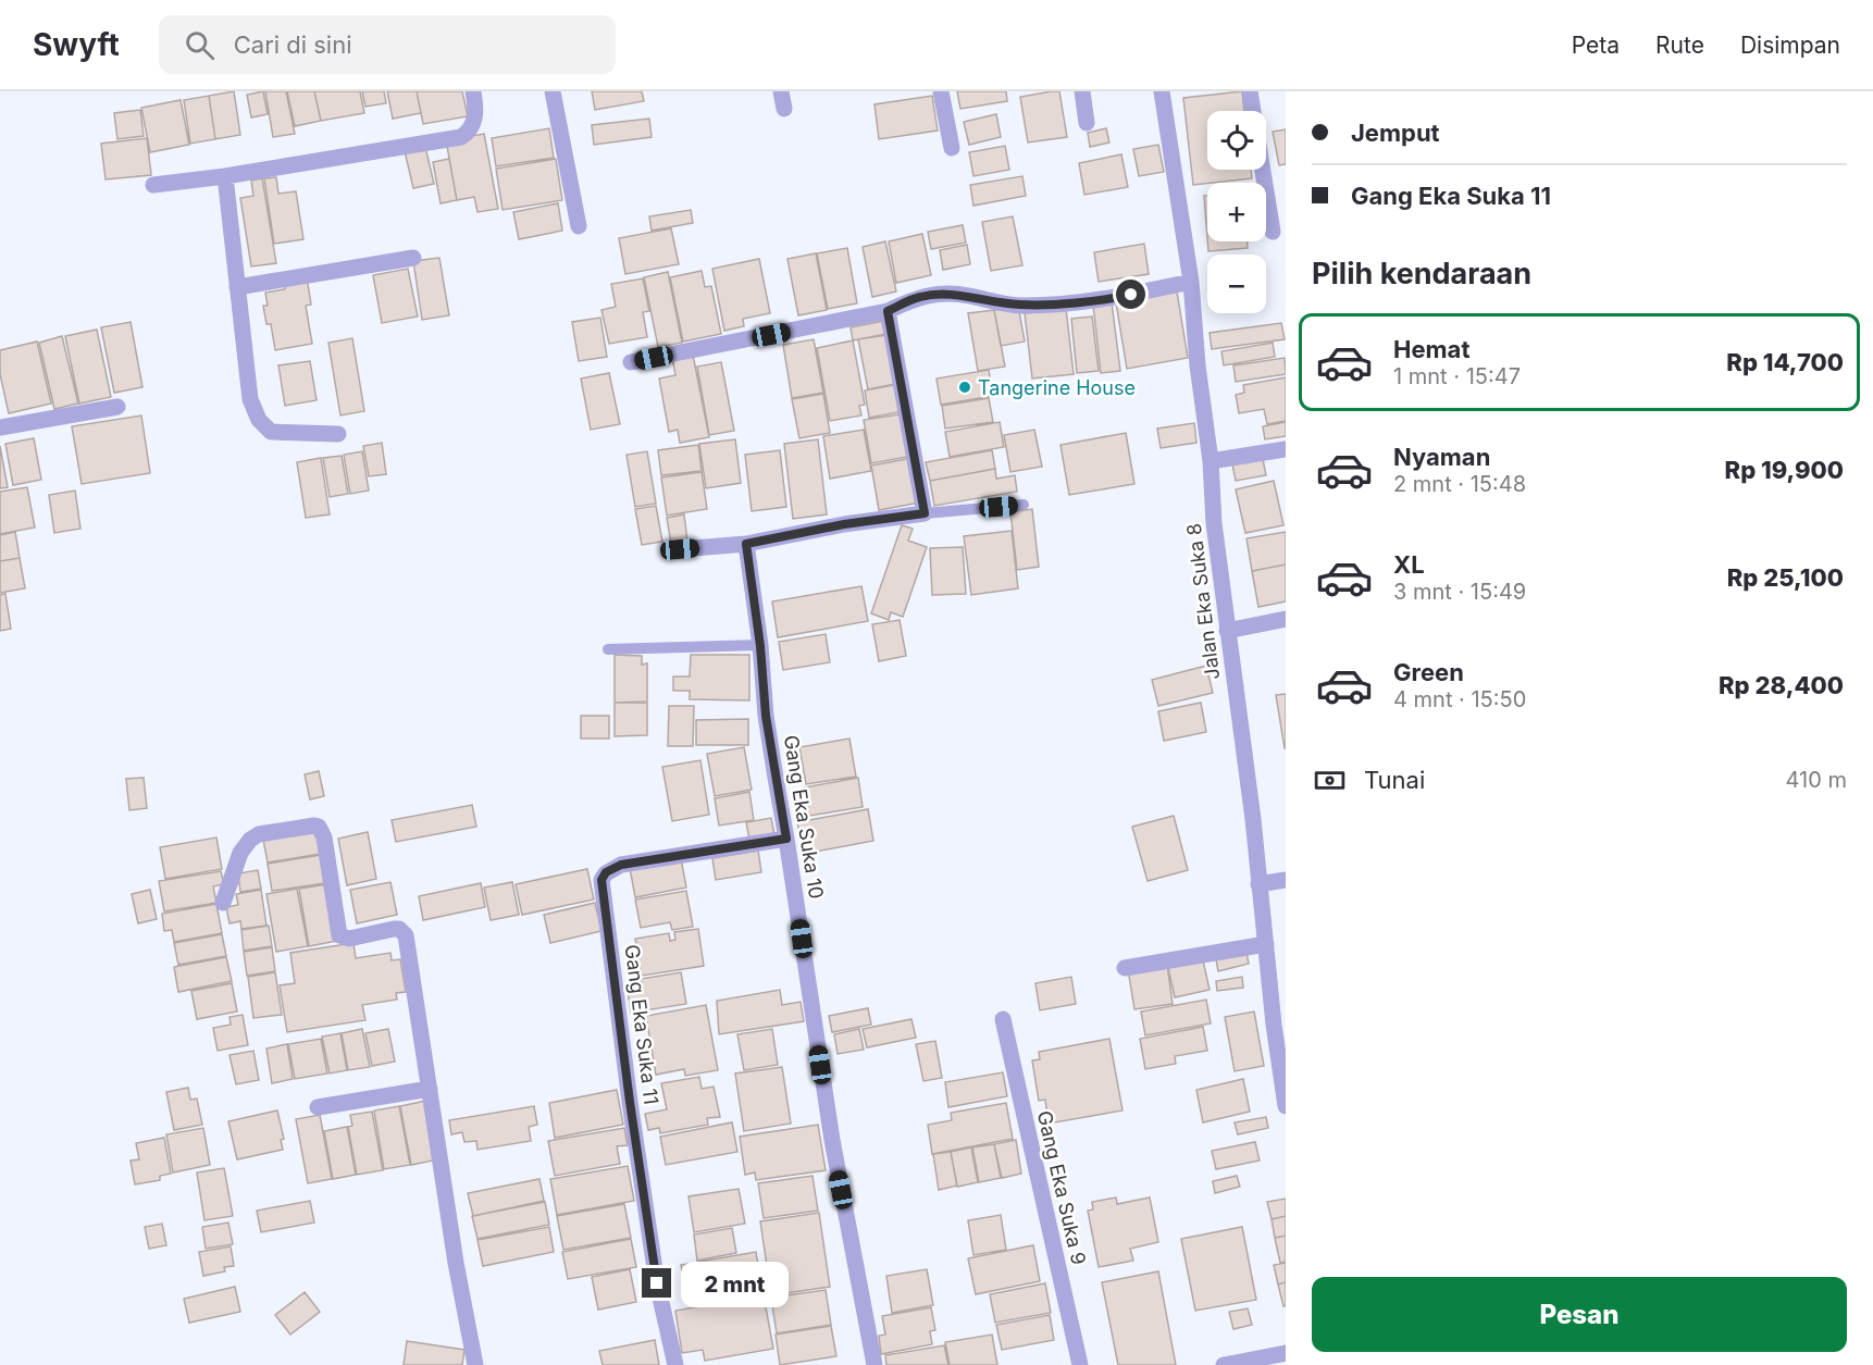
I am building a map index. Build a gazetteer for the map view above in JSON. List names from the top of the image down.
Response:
{
  "streets": {
    "street": [
      "Jalan Eka Suka 8",
      "Gang Eka Suka 10",
      "Gang Eka Suka 11",
      "Gang Eka Suka 9"
    ]
  },
  "crossings": [
    ["Gang Eka Suka 10", "Gang Eka Suka 11"]
  ],
  "places": ["Tangerine House"],
  "page": {
    "header": "Swyft",
    "search": "Cari di sini",
    "nav": ["Peta", "Rute", "Disimpan"],
    "banner": ["Jemput", "Gang Eka Suka 11"],
    "map_buttons": ["+", "−"],
    "heading": "Pilih kendaraan",
    "list": [
      {
        "name": "Hemat",
        "note": "1 mnt · 15:47",
        "value": "Rp 14,700"
      },
      {
        "name": "Nyaman",
        "note": "2 mnt · 15:48",
        "value": "Rp 19,900"
      },
      {
        "name": "XL",
        "note": "3 mnt · 15:49",
        "value": "Rp 25,100"
      },
      {
        "name": "Green",
        "note": "4 mnt · 15:50",
        "value": "Rp 28,400"
      }
    ],
    "pay": ["Tunai", "410 m"],
    "bubble": "2 mnt",
    "buttons": "Pesan"
  }
}
